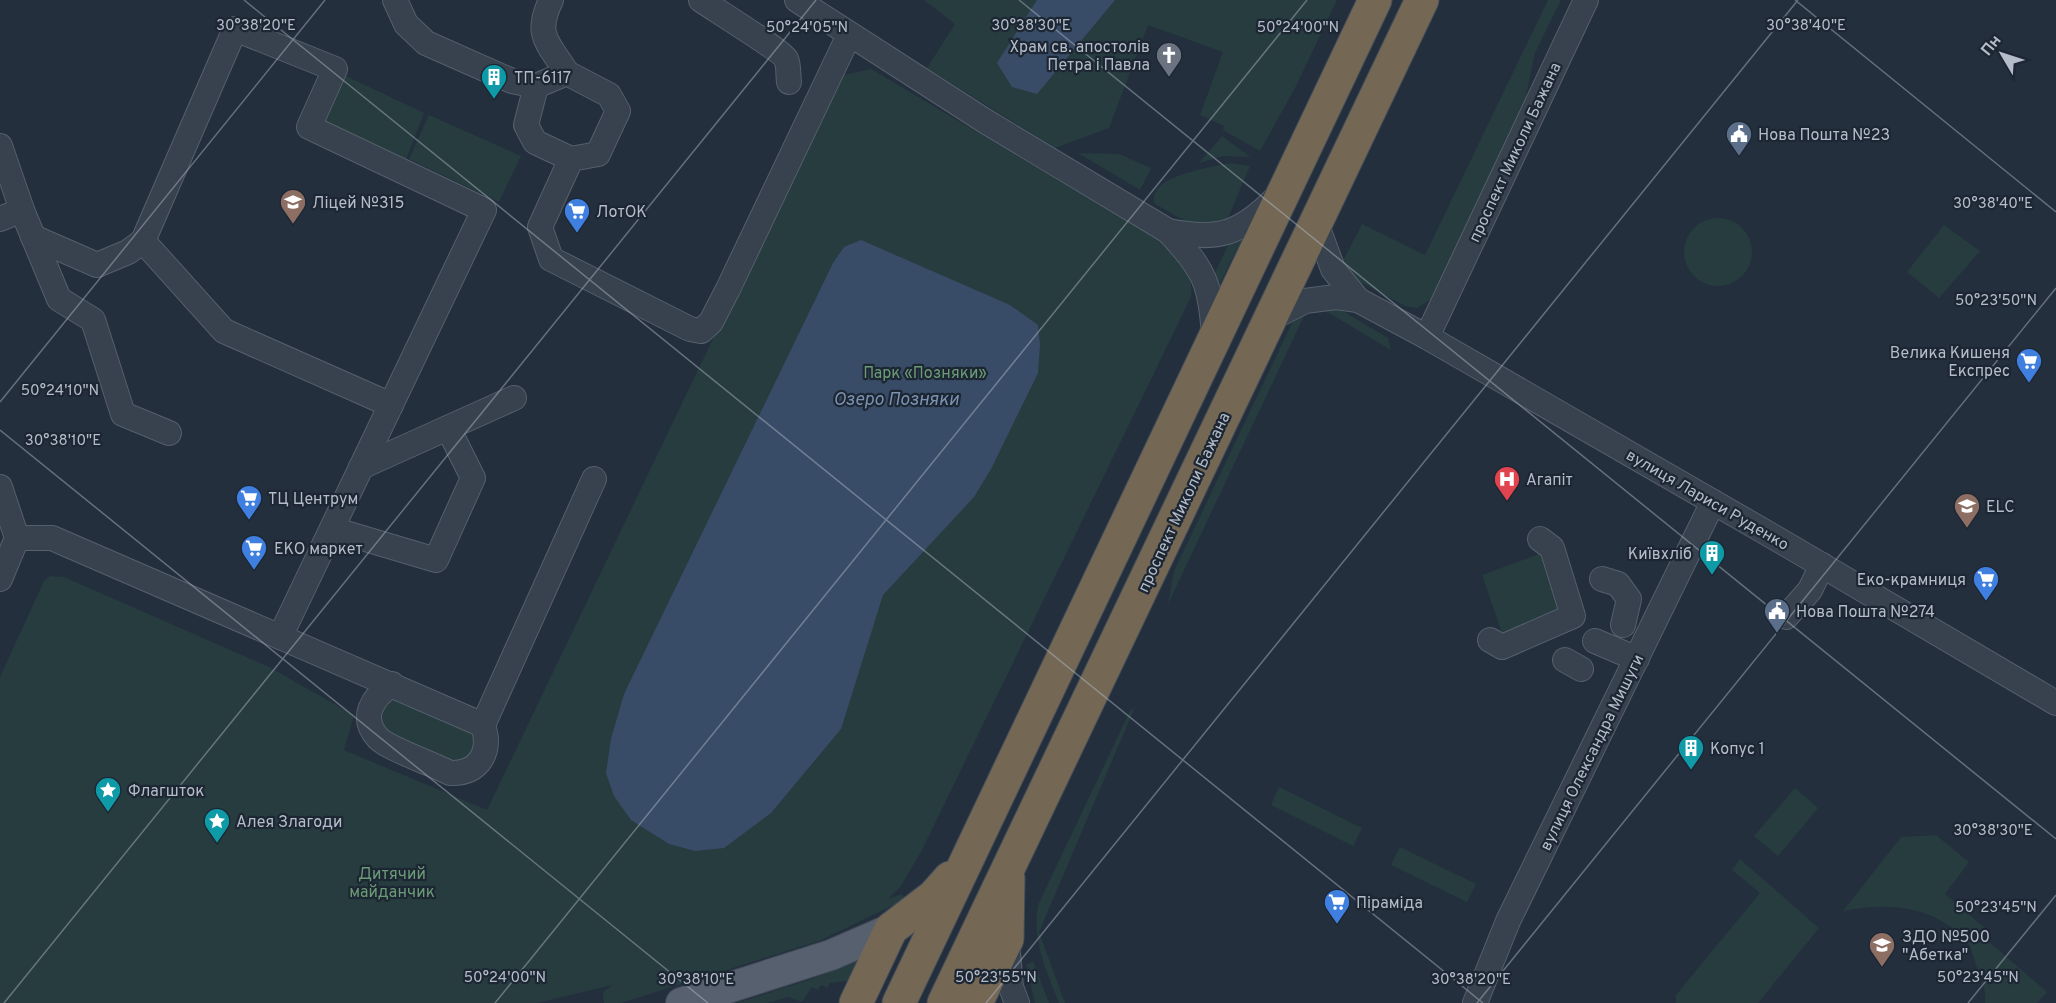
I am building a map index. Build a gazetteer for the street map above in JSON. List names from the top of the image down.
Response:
{
  "streets": {
    "highway": ["проспект Миколи Бажана"],
    "street": ["вулиця Лариси Руденко", "вулиця Олександра Мишуги"]
  },
  "crossings": [
    ["проспект Миколи Бажана", "вулиця Лариси Руденко"],
    ["вулиця Лариси Руденко", "вулиця Олександра Мишуги"]
  ],
  "water": ["Озеро Позняки"],
  "parks": ["Парк «Позняки»", "Дитячий майданчик"],
  "places": {
    "church": ["Храм св. апостолів Петра і Павла"],
    "building": ["ТП-6117", "Київхліб", "Копус 1"],
    "public building": ["Нова Пошта №23", "Нова Пошта №274"],
    "school or university": ["Ліцей №315", "ELC", "ЗДО №500 \"Абетка\""],
    "supermarket": [
      "ЛотОК",
      "Велика Кишеня Експрес",
      "ТЦ Центрум",
      "ЕКО маркет",
      "Еко-крамниця",
      "Піраміда"
    ],
    "hospital": ["Агапіт"],
    "place": ["Флагшток", "Алея Злагоди"]
  },
  "north": "top left",
  "coordinates": [
    "30°38'40\"E",
    "30°38'20\"E",
    "30°38'30\"E",
    "50°24'05\"N",
    "50°24'00\"N",
    "50°23'50\"N",
    "50°24'10\"N",
    "30°38'10\"E",
    "50°23'45\"N",
    "50°23'55\"N"
  ]
}
